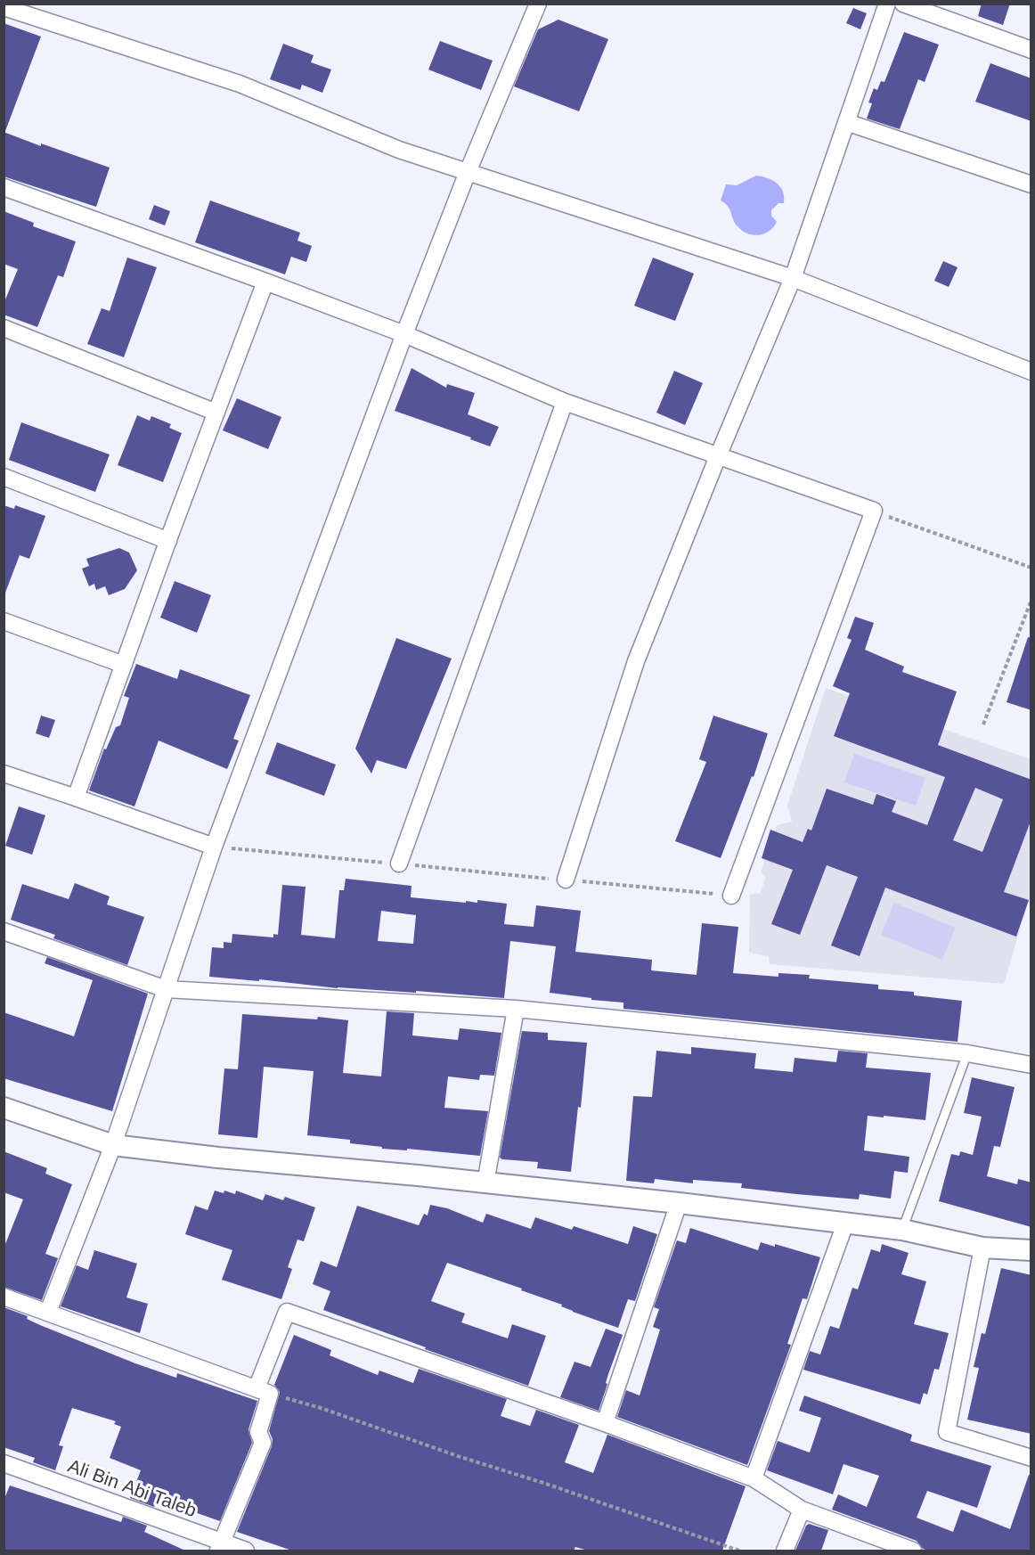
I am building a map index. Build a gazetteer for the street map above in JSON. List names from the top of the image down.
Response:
{
  "streets": {
    "street": ["Ali Bin Abi Taleb"]
  }
}
